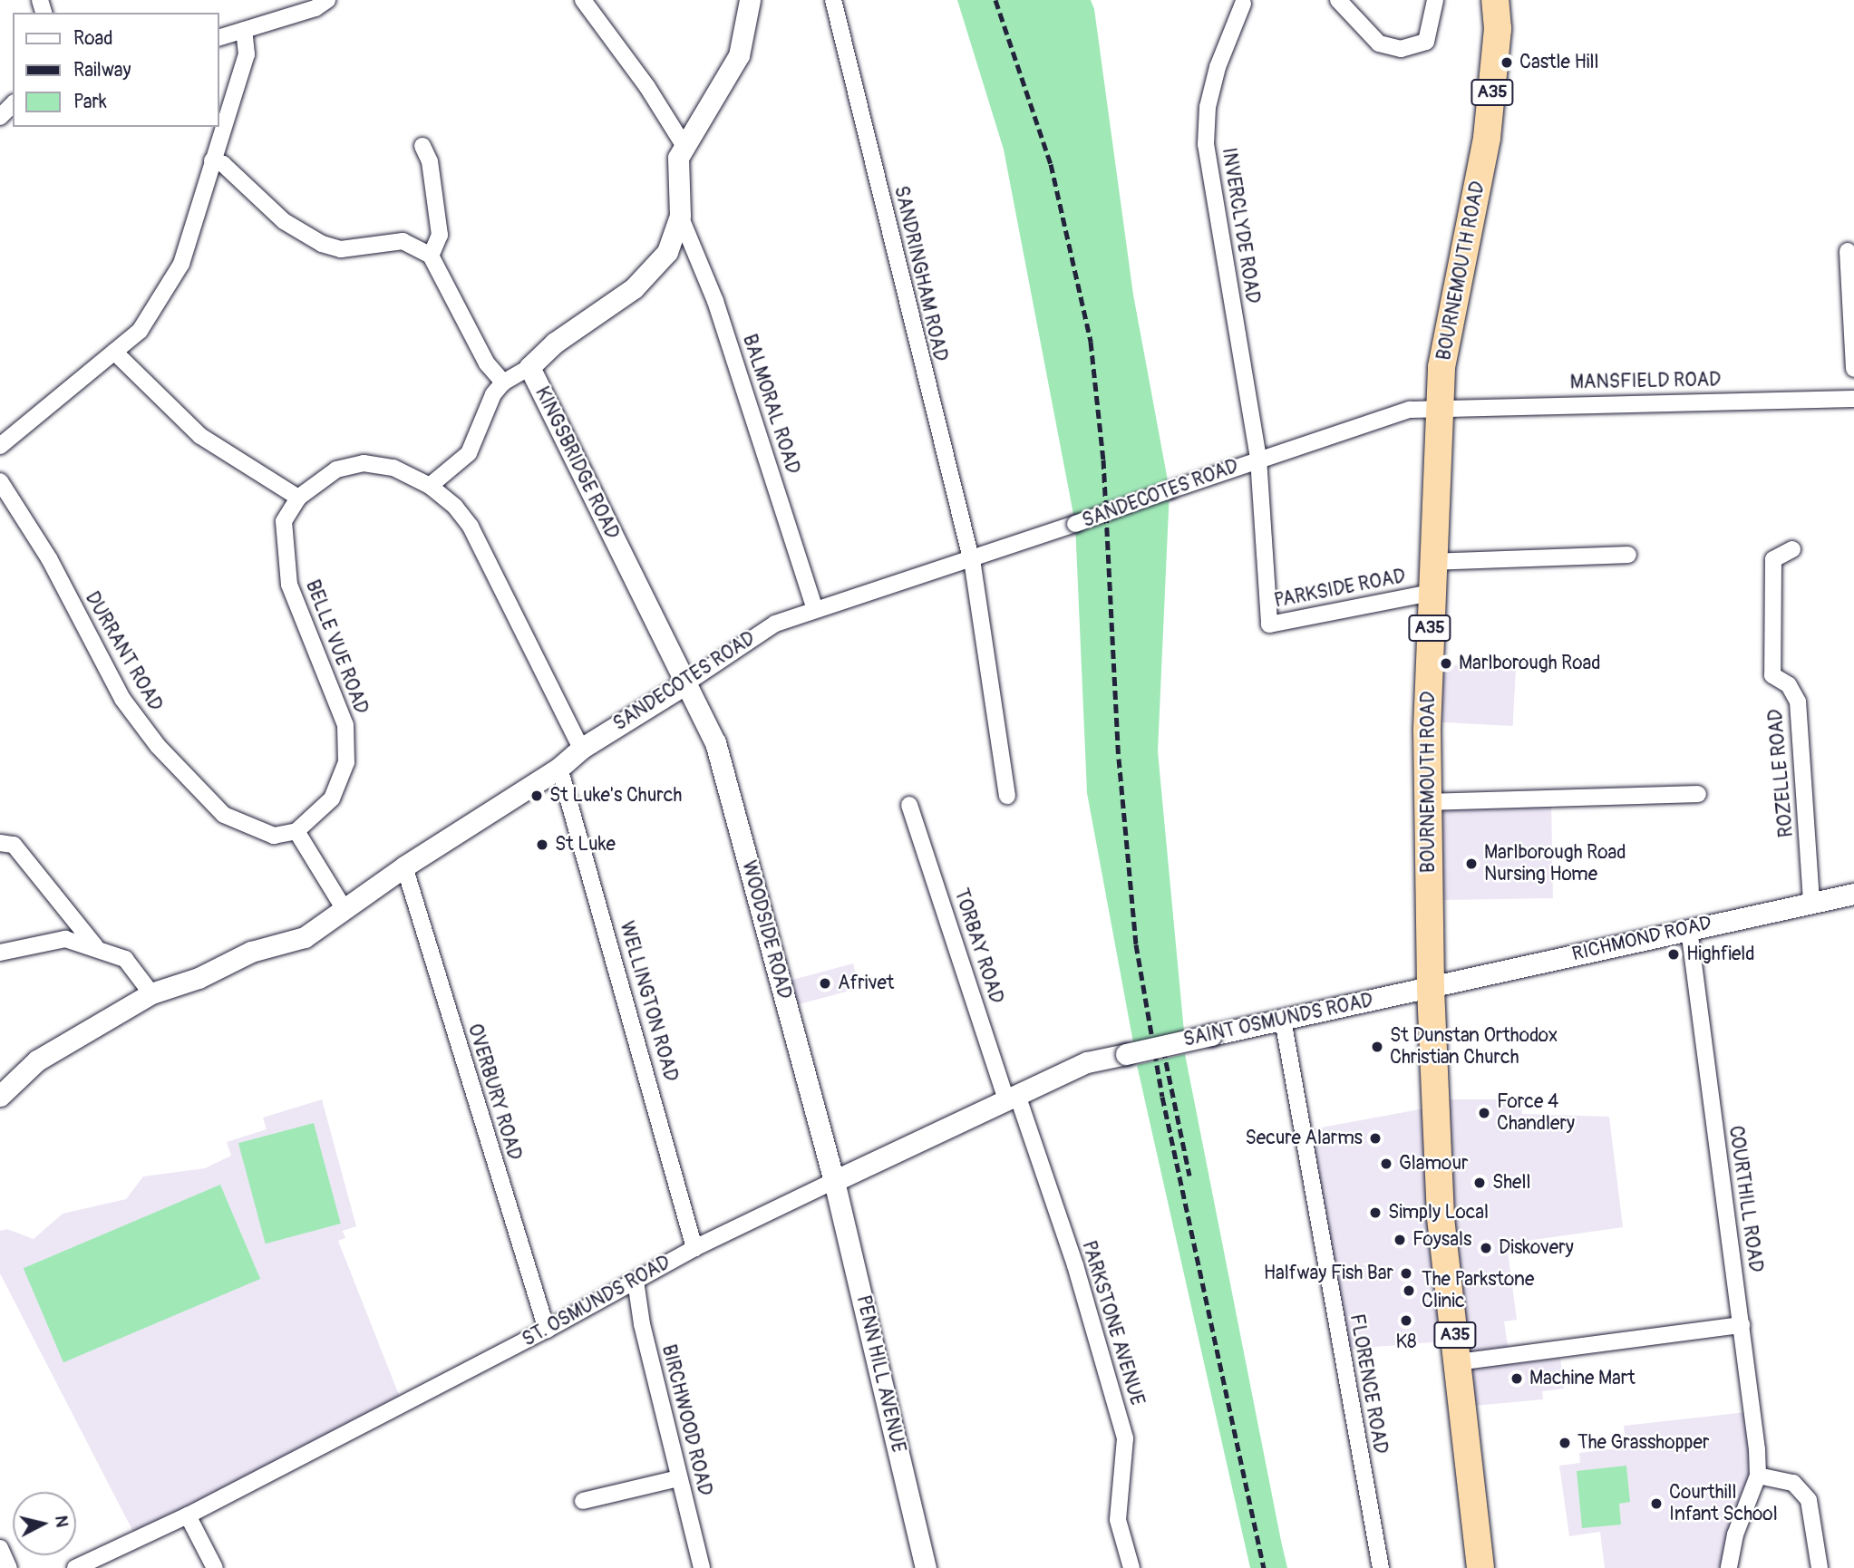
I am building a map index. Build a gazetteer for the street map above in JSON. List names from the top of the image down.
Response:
{
  "streets": {
    "highway": ["A35", "BOURNEMOUTH ROAD"],
    "street": [
      "INVERCLYDE ROAD",
      "SANDRINGHAM ROAD",
      "MANSFIELD ROAD",
      "BALMORAL ROAD",
      "KINGSBRIDGE ROAD",
      "SANDECOTES ROAD",
      "PARKSIDE ROAD",
      "BELLE VUE ROAD",
      "DURRANT ROAD",
      "ROZELLE ROAD",
      "WOODSIDE ROAD",
      "RICHMOND ROAD",
      "TORBAY ROAD",
      "WELLINGTON ROAD",
      "SAINT OSMUNDS ROAD",
      "OVERBURY ROAD",
      "COURTHILL ROAD",
      "ST. OSMUNDS ROAD",
      "PARKSTONE AVENUE",
      "PENN HILL AVENUE",
      "FLORENCE ROAD",
      "BIRCHWOOD ROAD"
    ]
  },
  "crossings": [
    ["INVERCLYDE ROAD", "SANDECOTES ROAD"],
    ["INVERCLYDE ROAD", "PARKSIDE ROAD"],
    ["BOURNEMOUTH ROAD", "MANSFIELD ROAD"],
    ["BOURNEMOUTH ROAD", "SANDECOTES ROAD"],
    ["BOURNEMOUTH ROAD", "PARKSIDE ROAD"],
    ["BOURNEMOUTH ROAD", "RICHMOND ROAD"],
    ["BOURNEMOUTH ROAD", "SAINT OSMUNDS ROAD"],
    ["SANDRINGHAM ROAD", "SANDECOTES ROAD"],
    ["MANSFIELD ROAD", "SANDECOTES ROAD"],
    ["BALMORAL ROAD", "KINGSBRIDGE ROAD"],
    ["BALMORAL ROAD", "SANDECOTES ROAD"],
    ["KINGSBRIDGE ROAD", "SANDECOTES ROAD"],
    ["KINGSBRIDGE ROAD", "WOODSIDE ROAD"],
    ["SANDECOTES ROAD", "PARKSIDE ROAD"],
    ["SANDECOTES ROAD", "BELLE VUE ROAD"],
    ["SANDECOTES ROAD", "WOODSIDE ROAD"],
    ["SANDECOTES ROAD", "WELLINGTON ROAD"],
    ["SANDECOTES ROAD", "OVERBURY ROAD"],
    ["BELLE VUE ROAD", "DURRANT ROAD"],
    ["ROZELLE ROAD", "RICHMOND ROAD"],
    ["WOODSIDE ROAD", "ST. OSMUNDS ROAD"],
    ["WOODSIDE ROAD", "PENN HILL AVENUE"],
    ["RICHMOND ROAD", "SAINT OSMUNDS ROAD"],
    ["RICHMOND ROAD", "COURTHILL ROAD"],
    ["TORBAY ROAD", "ST. OSMUNDS ROAD"],
    ["TORBAY ROAD", "PARKSTONE AVENUE"],
    ["WELLINGTON ROAD", "ST. OSMUNDS ROAD"],
    ["SAINT OSMUNDS ROAD", "ST. OSMUNDS ROAD"],
    ["SAINT OSMUNDS ROAD", "FLORENCE ROAD"],
    ["OVERBURY ROAD", "ST. OSMUNDS ROAD"],
    ["ST. OSMUNDS ROAD", "PARKSTONE AVENUE"],
    ["ST. OSMUNDS ROAD", "PENN HILL AVENUE"],
    ["ST. OSMUNDS ROAD", "BIRCHWOOD ROAD"]
  ],
  "places": [
    "Castle Hill",
    "Marlborough Road",
    "St Luke's Church",
    "St Luke",
    "Marlborough Road Nursing Home",
    "Highfield",
    "Afrivet",
    "St Dunstan Orthodox Christian Church",
    "Force 4 Chandlery",
    "Secure Alarms",
    "Glamour",
    "Shell",
    "Simply Local",
    "Foysals",
    "Diskovery",
    "Halfway Fish Bar",
    "The Parkstone Clinic",
    "K8",
    "Machine Mart",
    "The Grasshopper",
    "Courthill Infant School"
  ],
  "legend": ["Road", "Railway", "Park"],
  "north": "right"
}
